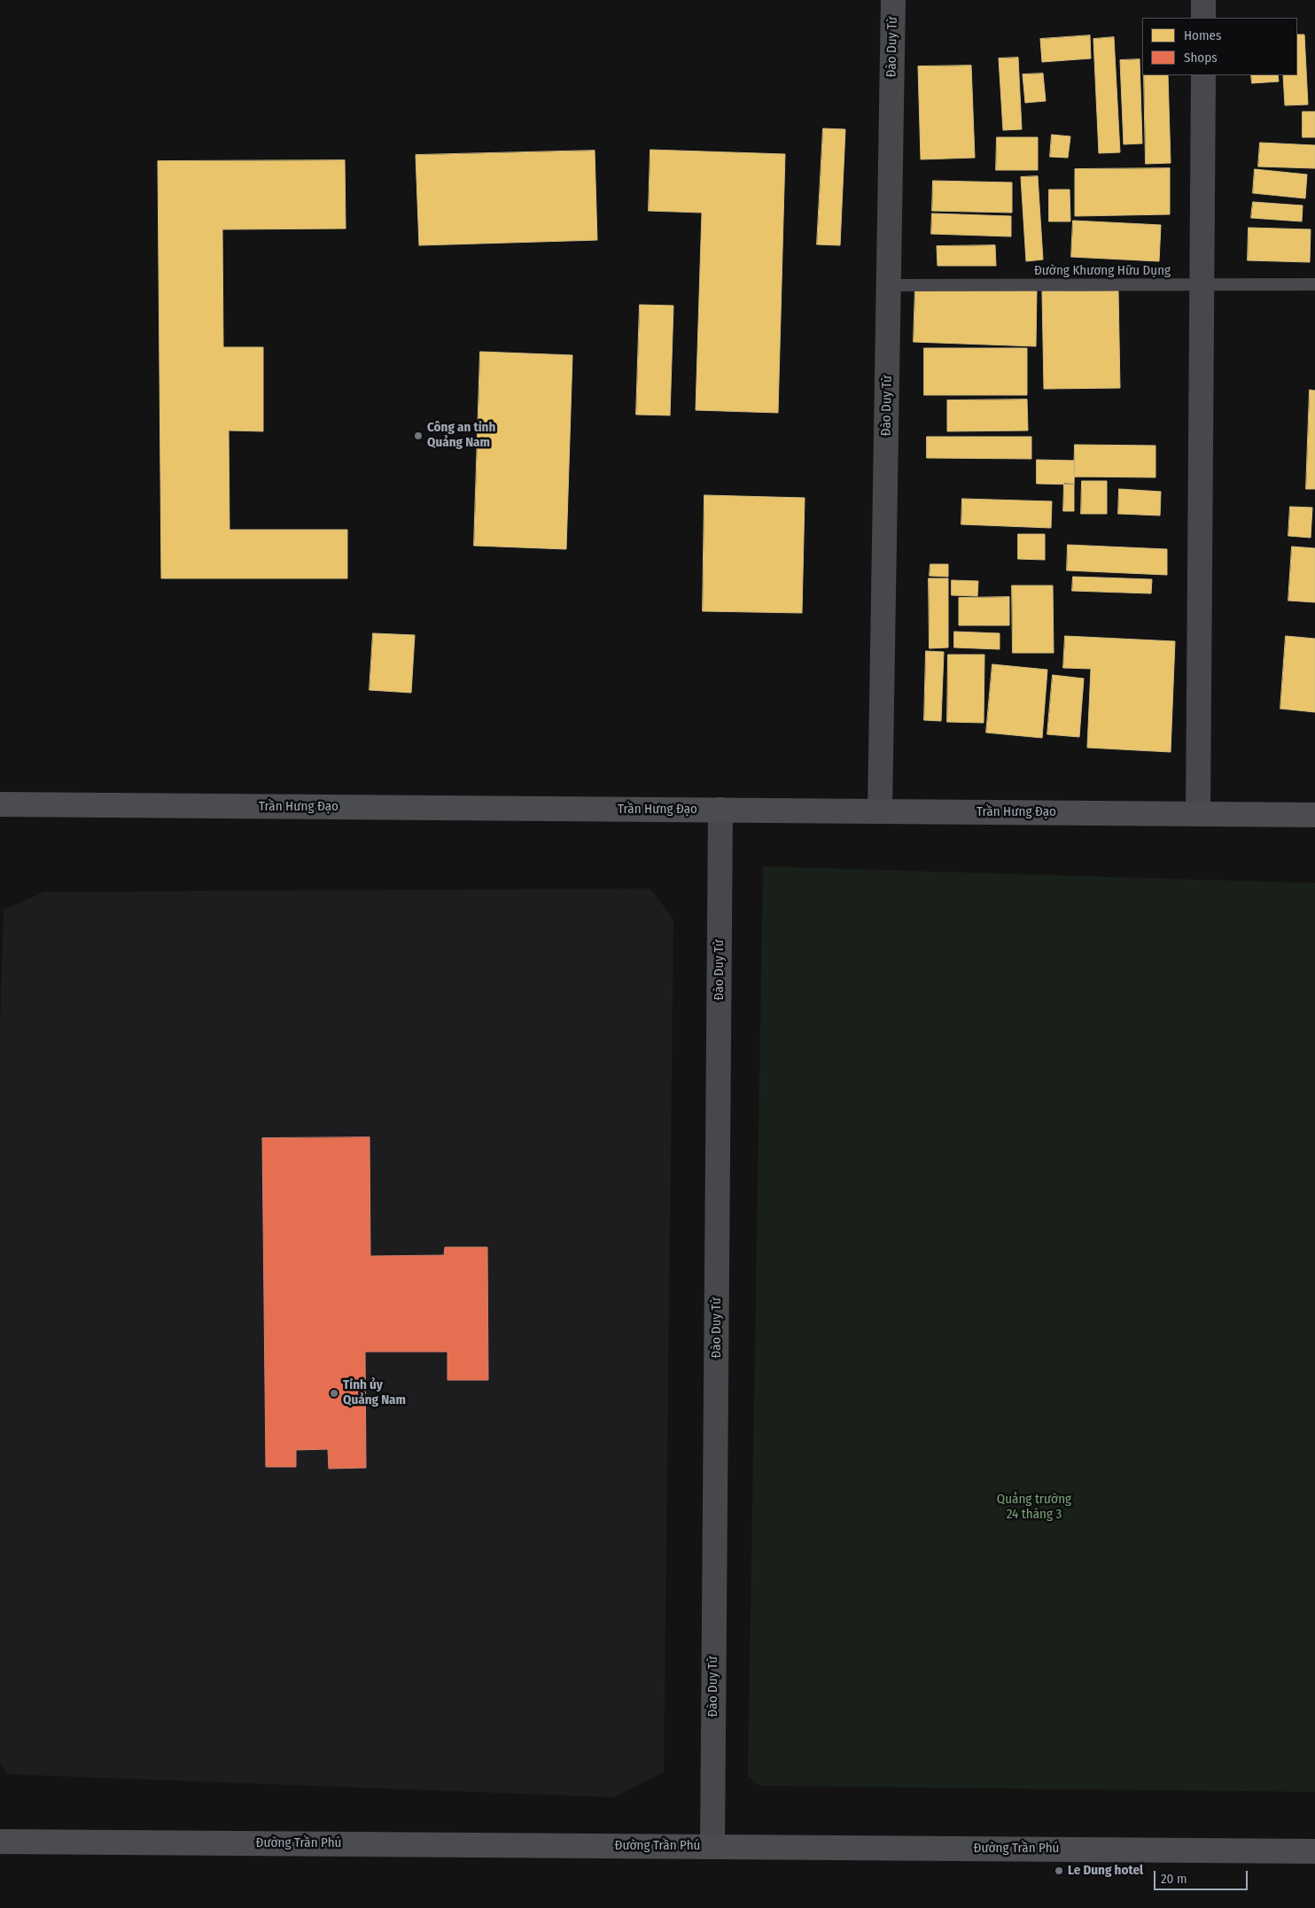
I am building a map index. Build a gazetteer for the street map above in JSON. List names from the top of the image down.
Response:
{
  "streets": {
    "street": ["Đào Duy Từ", "Trần Hưng Đạo", "Đường Trần Phú"],
    "lane": ["Đường Khương Hữu Dụng"]
  },
  "crossings": [
    ["Đào Duy Từ", "Đường Khương Hữu Dụng"],
    ["Đào Duy Từ", "Trần Hưng Đạo"],
    ["Đào Duy Từ", "Đường Trần Phú"]
  ],
  "parks": ["Quảng trường 24 tháng 3"],
  "places": ["Công an tỉnh Quảng Nam", "Tỉnh ủy Quảng Nam", "Le Dung hotel"],
  "legend": ["Homes", "Shops"],
  "scale_bar": "20 m"
}
